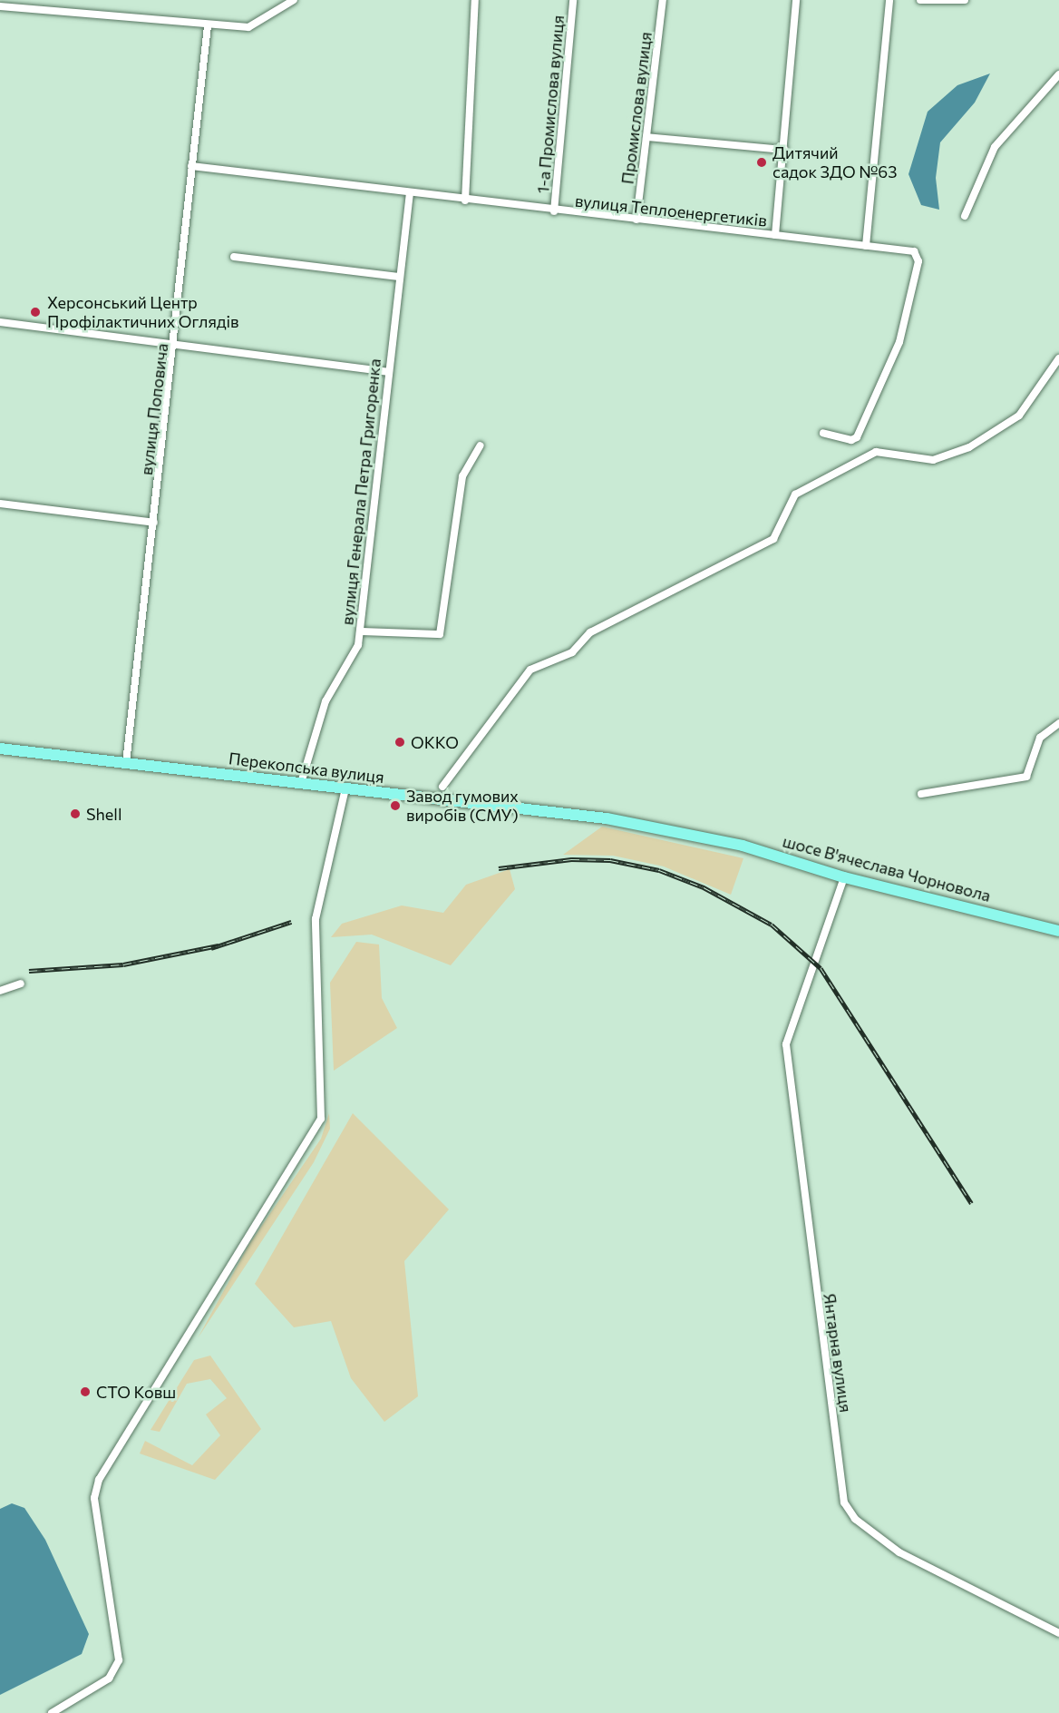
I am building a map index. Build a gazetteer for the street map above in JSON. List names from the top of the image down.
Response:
{
  "streets": {
    "main road": ["Перекопська вулиця", "шосе В'ячеслава Чорновола"],
    "street": [
      "1-а Промислова вулиця",
      "Промислова вулиця",
      "вулиця Теплоенергетиків",
      "вулиця Поповича",
      "вулиця Генерала Петра Григоренка",
      "Янтарна вулиця"
    ]
  },
  "crossings": [
    ["1-а Промислова вулиця", "вулиця Теплоенергетиків"],
    ["Промислова вулиця", "вулиця Теплоенергетиків"],
    ["вулиця Теплоенергетиків", "вулиця Поповича"],
    ["вулиця Теплоенергетиків", "вулиця Генерала Петра Григоренка"],
    ["вулиця Поповича", "Перекопська вулиця"],
    ["вулиця Генерала Петра Григоренка", "Перекопська вулиця"],
    ["Перекопська вулиця", "шосе В'ячеслава Чорновола"],
    ["шосе В'ячеслава Чорновола", "Янтарна вулиця"]
  ],
  "places": [
    "Дитячий садок ЗДО №63",
    "Херсонський Центр Профілактичних Оглядів",
    "ОККО",
    "Завод гумових виробів (СМУ)",
    "Shell",
    "СТО Ковш"
  ]
}
